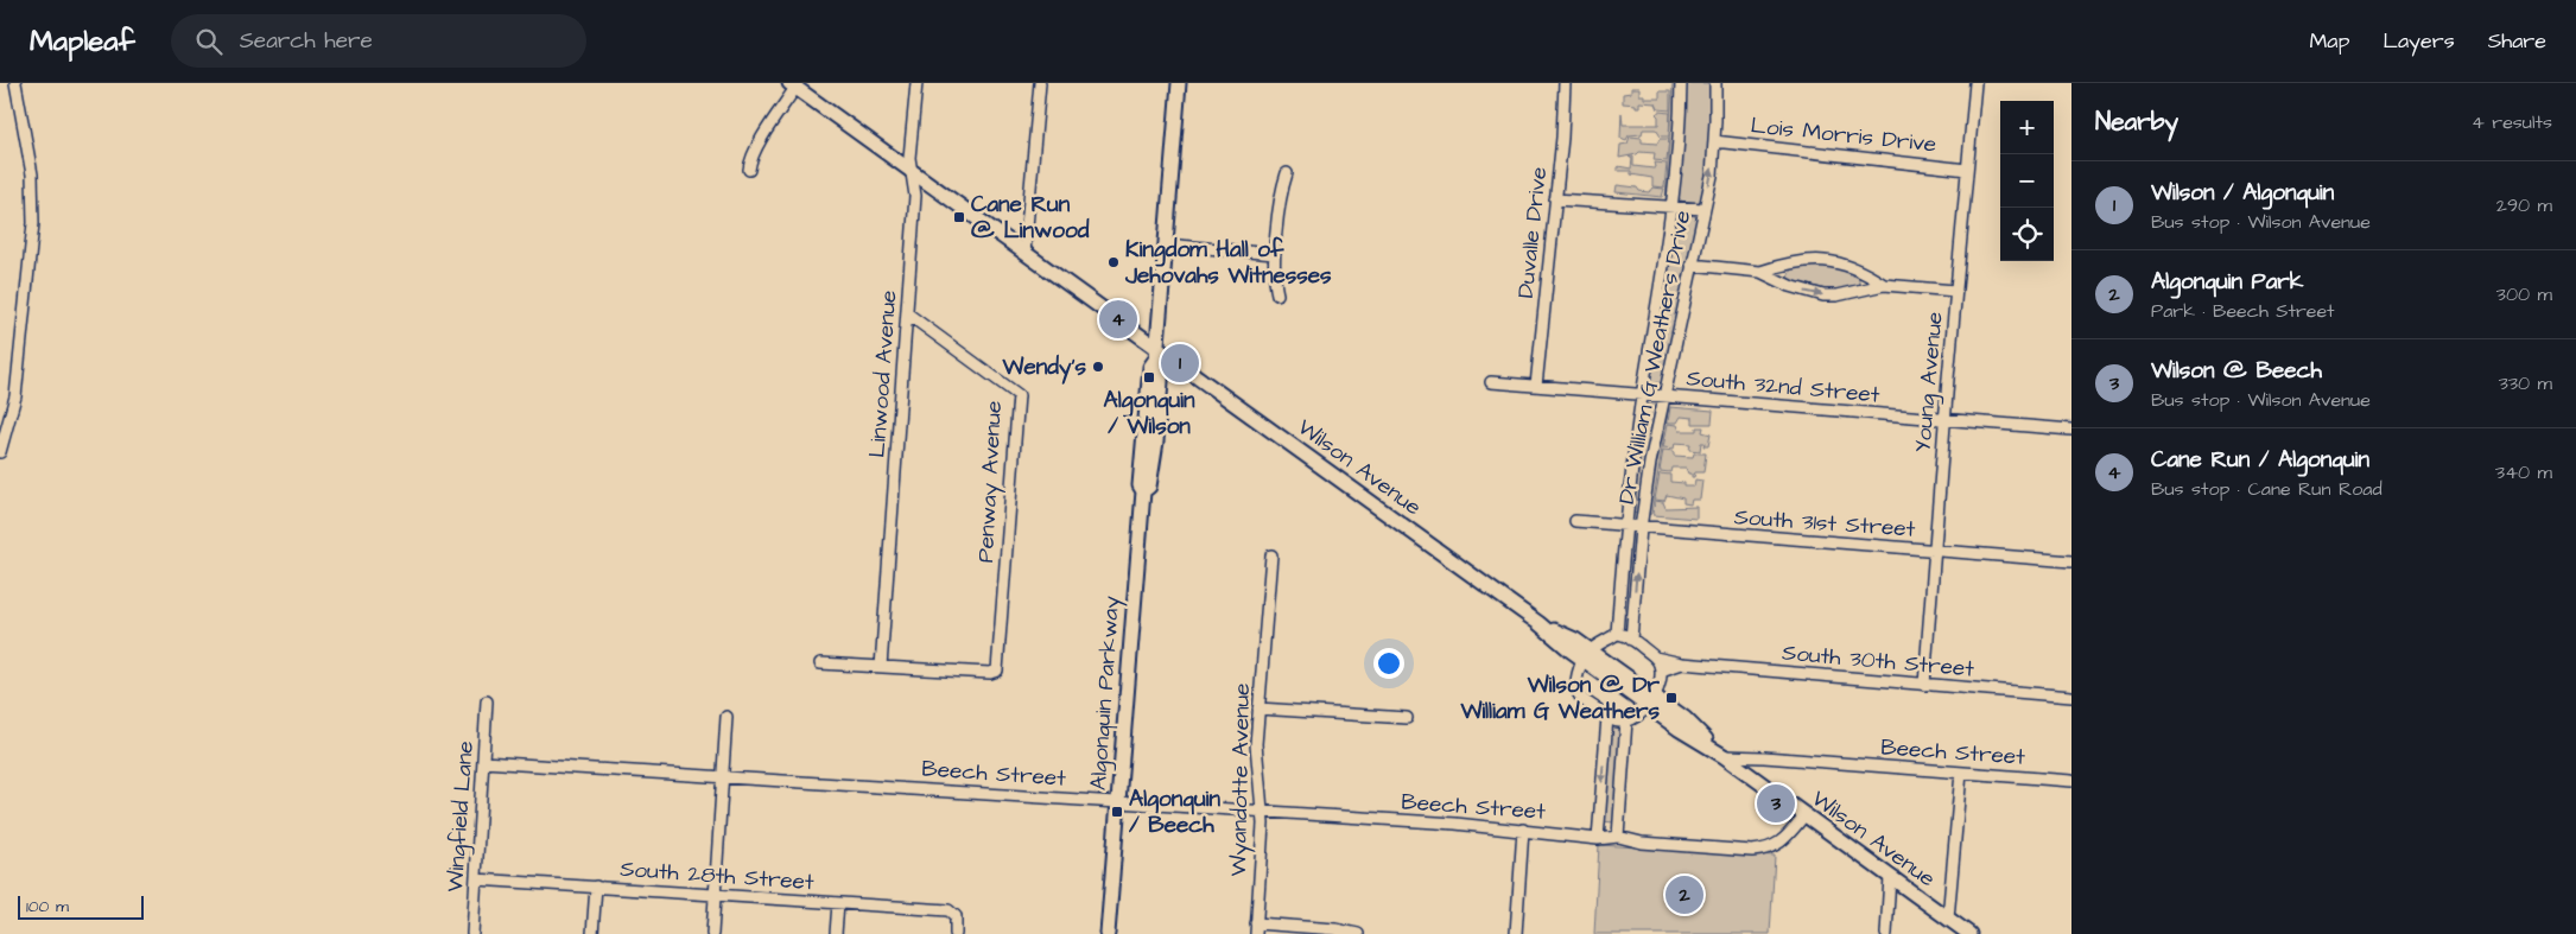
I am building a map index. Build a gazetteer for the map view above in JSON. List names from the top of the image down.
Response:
{
  "streets": {
    "main road": ["Wilson Avenue", "Algonquin Parkway"],
    "street": [
      "Lois Morris Drive",
      "Duvalle Drive",
      "Dr William G Weathers Drive",
      "Linwood Avenue",
      "Young Avenue",
      "South 32nd Street",
      "Penway Avenue",
      "South 31st Street",
      "South 30th Street",
      "Beech Street",
      "Wyandotte Avenue",
      "Wingfield Lane",
      "South 28th Street"
    ]
  },
  "crossings": [
    ["Lois Morris Drive", "Dr William G Weathers Drive"],
    ["Lois Morris Drive", "Young Avenue"],
    ["Duvalle Drive", "South 32nd Street"],
    ["Dr William G Weathers Drive", "South 32nd Street"],
    ["Dr William G Weathers Drive", "South 31st Street"],
    ["Linwood Avenue", "Wilson Avenue"],
    ["Linwood Avenue", "Penway Avenue"],
    ["Young Avenue", "South 32nd Street"],
    ["Young Avenue", "South 31st Street"],
    ["Young Avenue", "South 30th Street"],
    ["Wilson Avenue", "Algonquin Parkway"],
    ["Wilson Avenue", "Beech Street"],
    ["Algonquin Parkway", "Beech Street"],
    ["Beech Street", "Wyandotte Avenue"],
    ["Beech Street", "Wingfield Lane"],
    ["Wingfield Lane", "South 28th Street"]
  ],
  "places": {
    "transit": [
      "Cane Run @ Linwood",
      "Algonquin / Wilson",
      "Wilson @ Dr William G Weathers",
      "Algonquin / Beech"
    ],
    "other": ["Kingdom Hall of Jehovahs Witnesses", "Wendy's"]
  },
  "scale_bar": "100 m",
  "page": {
    "header": "Mapleaf",
    "search": "Search here",
    "nav": ["Map", "Layers", "Share"],
    "heading": ["Nearby", "4 results"],
    "map_buttons": ["+", "−"],
    "list": [
      {
        "mark": "1",
        "name": "Wilson / Algonquin",
        "note": "Bus stop · Wilson Avenue",
        "value": "290 m"
      },
      {
        "mark": "2",
        "name": "Algonquin Park",
        "note": "Park · Beech Street",
        "value": "300 m"
      },
      {
        "mark": "3",
        "name": "Wilson @ Beech",
        "note": "Bus stop · Wilson Avenue",
        "value": "330 m"
      },
      {
        "mark": "4",
        "name": "Cane Run / Algonquin",
        "note": "Bus stop · Cane Run Road",
        "value": "340 m"
      }
    ],
    "pins": [
      "4",
      "1",
      "3",
      "2"
    ],
    "scale": "100 m"
  }
}
